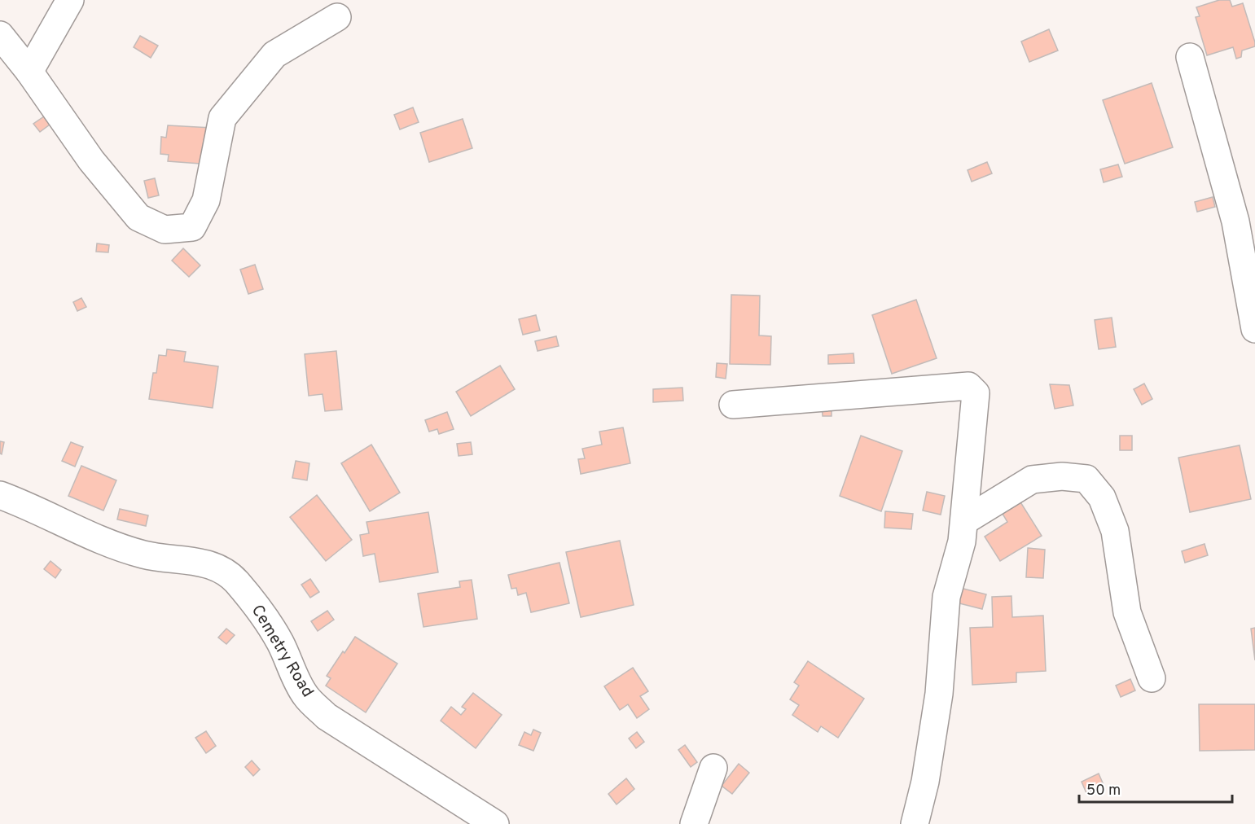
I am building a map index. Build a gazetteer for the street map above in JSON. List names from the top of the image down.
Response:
{
  "streets": {
    "street": ["Cemetry Road"]
  },
  "scale_bar": "50 m"
}
